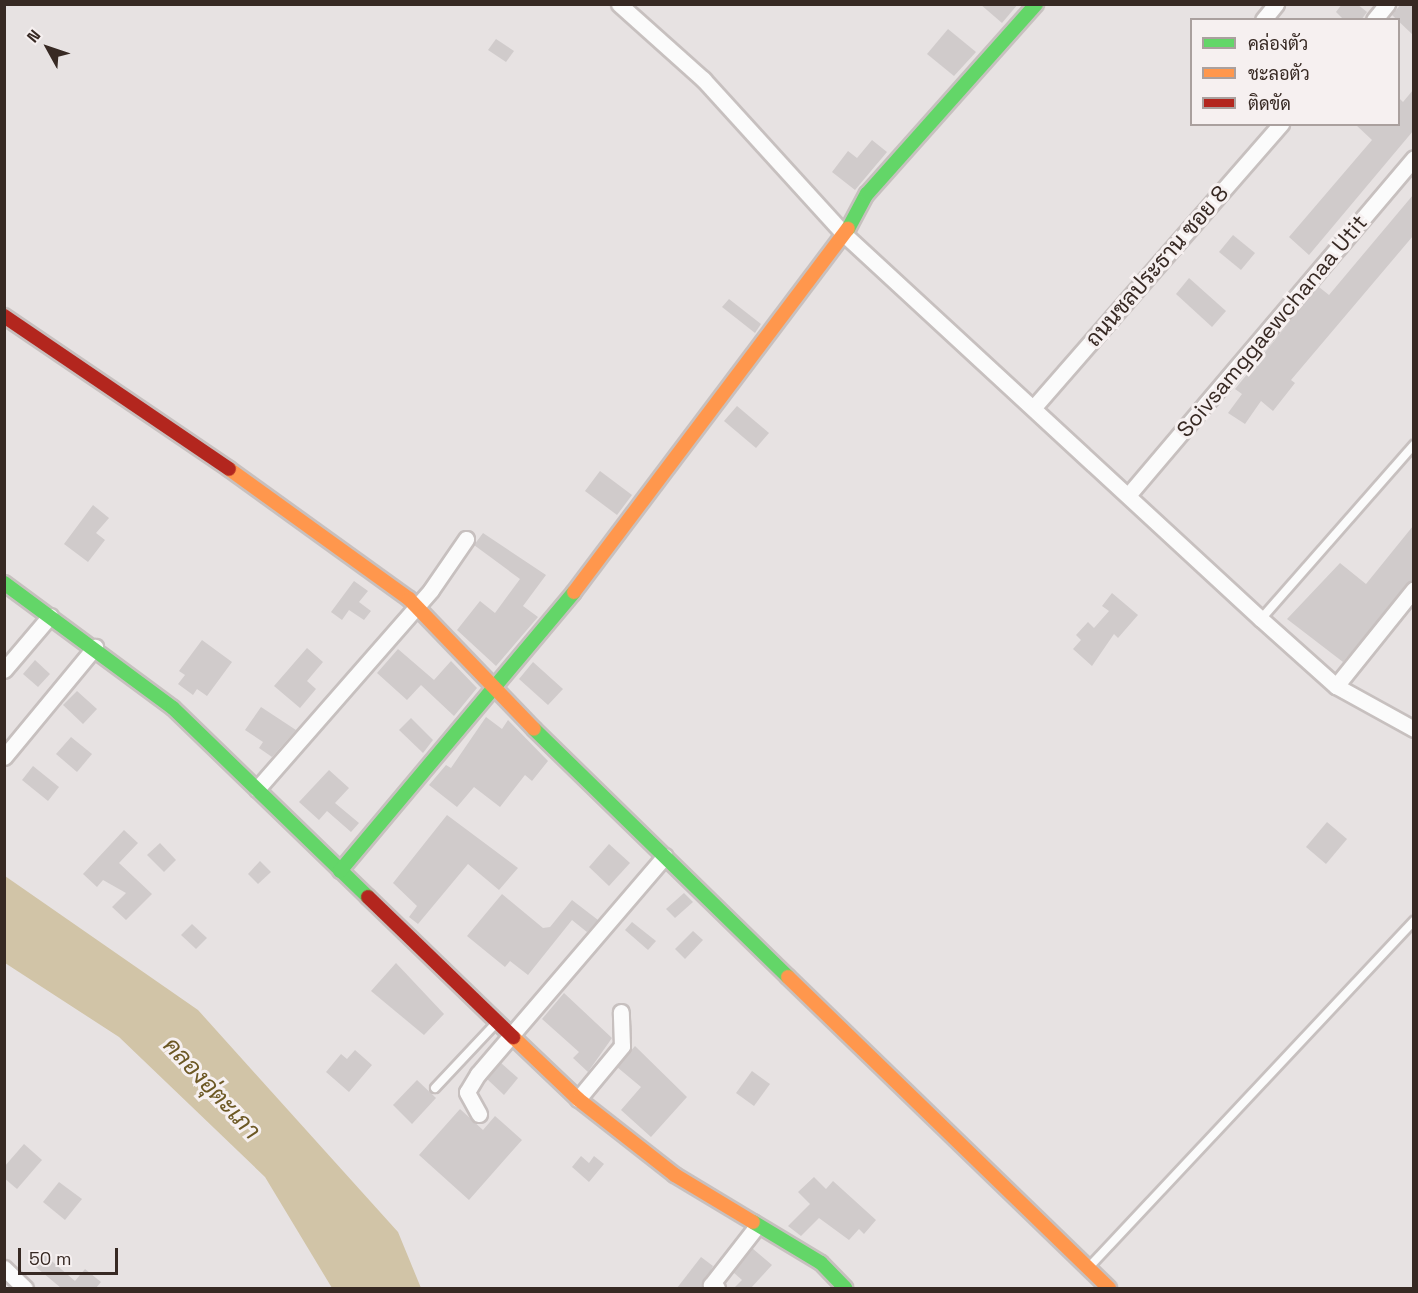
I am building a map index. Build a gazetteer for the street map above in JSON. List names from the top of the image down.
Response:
{
  "streets": {
    "street": ["ถนนชลประธาน ซอย 8", "Soivsamggaewchanaa Utit"]
  },
  "water": ["คลองอุ่ตะเภา"],
  "legend": ["คล่องตัว", "ชะลอตัว", "ติดขัด"],
  "scale_bar": "50 m",
  "north": "top left"
}
